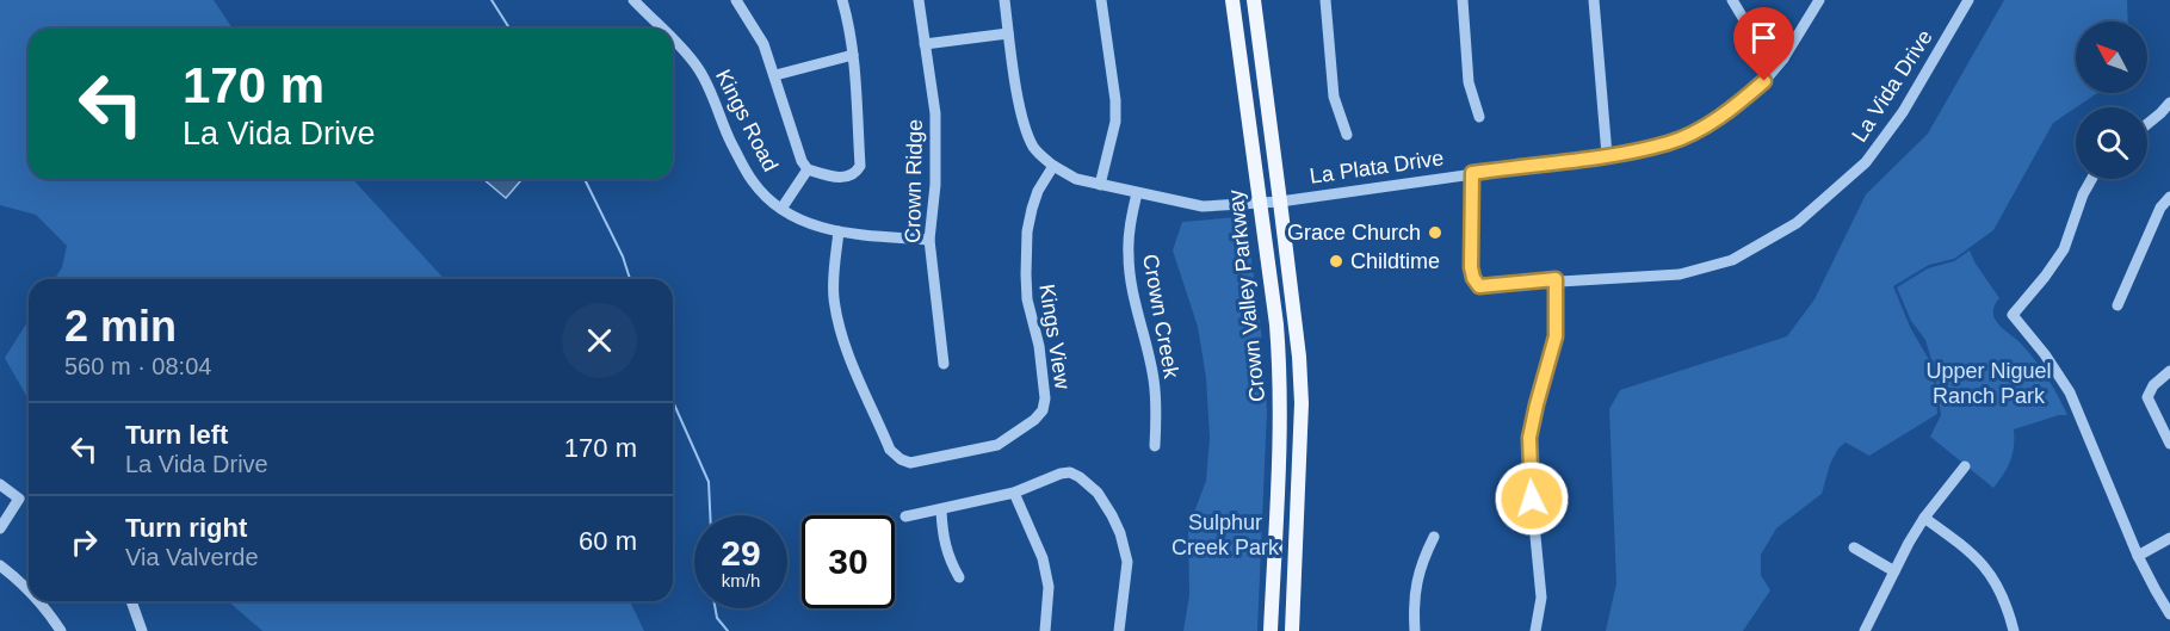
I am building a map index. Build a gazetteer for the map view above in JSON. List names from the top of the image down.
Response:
{
  "streets": {
    "main road": ["Crown Valley Parkway"],
    "street": [
      "La Vida Drive",
      "Kings Road",
      "La Plata Drive",
      "Crown Ridge",
      "Crown Creek",
      "Kings View"
    ]
  },
  "crossings": [
    ["La Vida Drive", "La Plata Drive"],
    ["Kings Road", "Crown Ridge"],
    ["Kings Road", "Kings View"],
    ["La Plata Drive", "Crown Valley Parkway"],
    ["La Plata Drive", "Crown Creek"],
    ["La Plata Drive", "Kings View"]
  ],
  "parks": ["Upper Niguel Ranch Park", "Sulphur Creek Park"],
  "places": ["Grace Church", "Childtime"],
  "north": "top left",
  "page": {
    "turn": ["170 m", "La Vida Drive"],
    "heading": ["2 min", "560 m · 08:04"],
    "list": [
      {
        "name": "Turn left",
        "note": "La Vida Drive",
        "value": "170 m"
      },
      {
        "name": "Turn right",
        "note": "Via Valverde",
        "value": "60 m"
      }
    ],
    "speed": "29 km/h",
    "limit": "30"
  }
}
